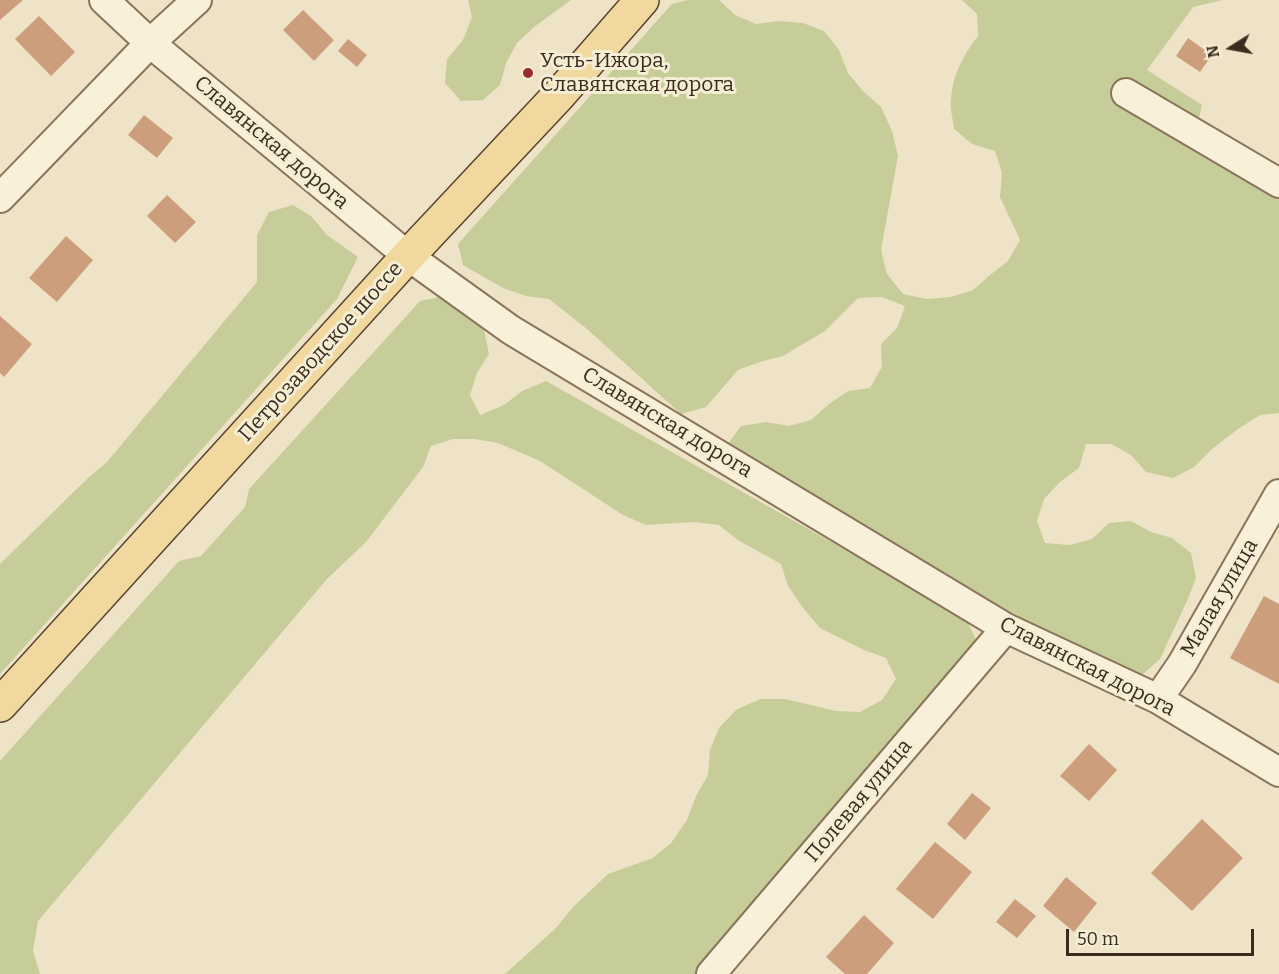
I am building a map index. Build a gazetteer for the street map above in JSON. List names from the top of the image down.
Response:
{
  "streets": {
    "main road": ["Петрозаводское шоссе"],
    "street": ["Славянская дорога", "Малая улица", "Полевая улица"]
  },
  "crossings": [
    ["Славянская дорога", "Петрозаводское шоссе"],
    ["Славянская дорога", "Малая улица"],
    ["Славянская дорога", "Полевая улица"]
  ],
  "places": ["Усть-Ижора, Славянская дорога"],
  "scale_bar": "50 m",
  "north": "left"
}
